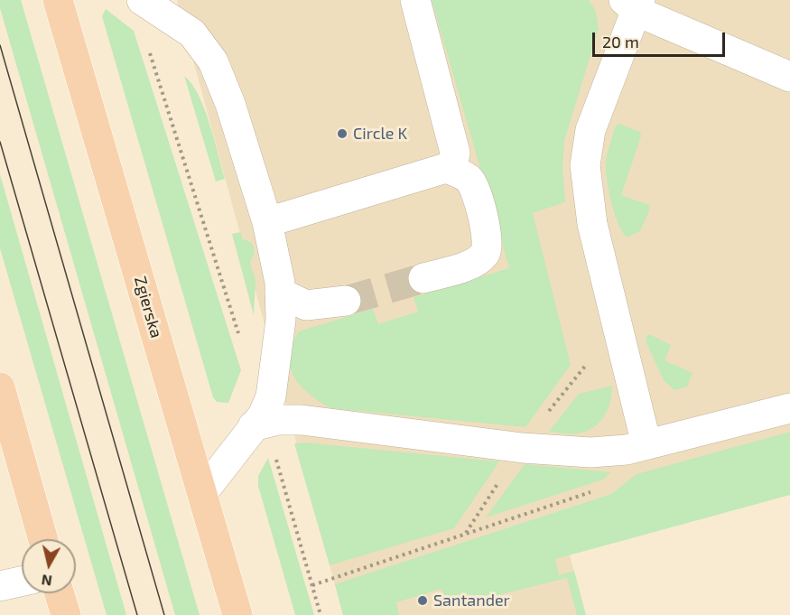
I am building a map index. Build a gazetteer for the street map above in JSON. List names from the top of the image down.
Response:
{
  "streets": {
    "main road": ["Zgierska"]
  },
  "places": ["Circle K", "Santander"],
  "scale_bar": "20 m",
  "north": "bottom"
}
